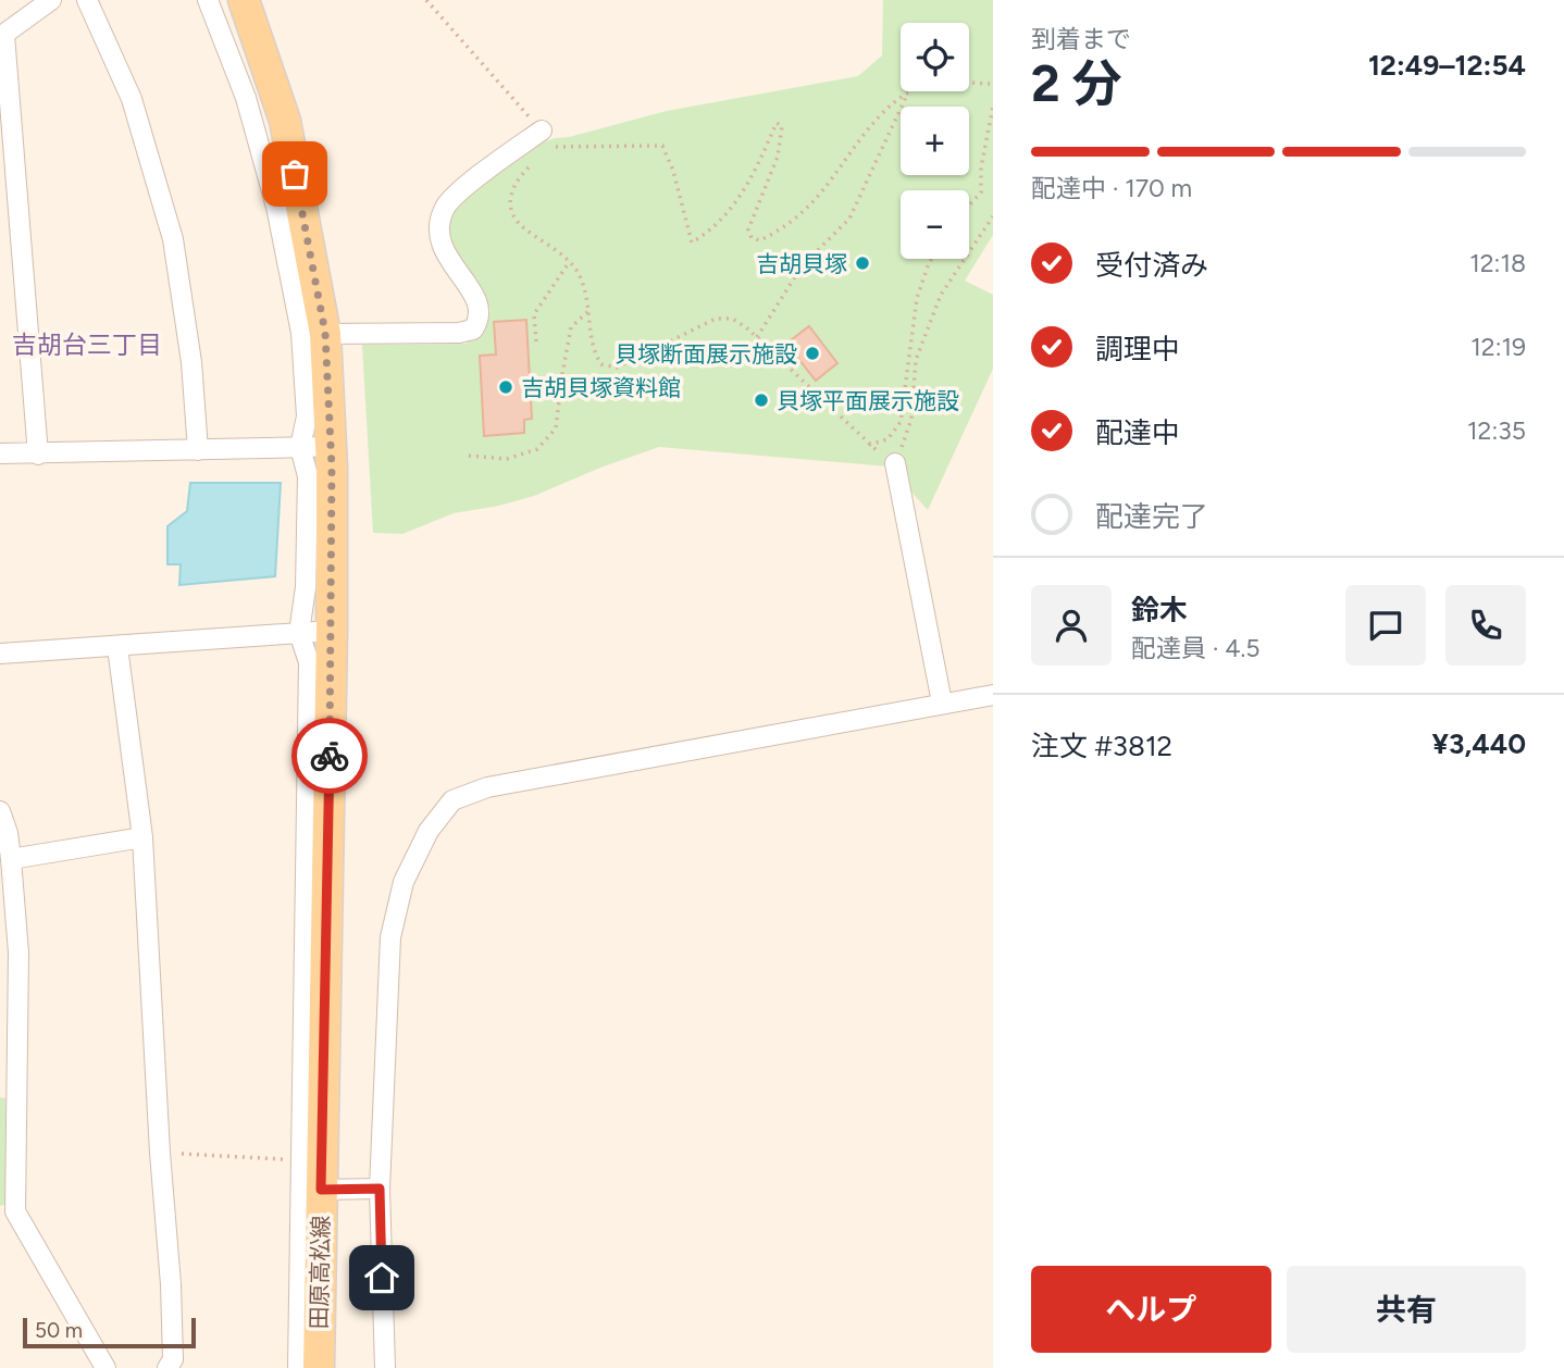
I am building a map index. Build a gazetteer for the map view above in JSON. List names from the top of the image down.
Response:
{
  "streets": {
    "main road": ["田原高松線"]
  },
  "districts": ["吉胡台三丁目"],
  "places": [
    "吉胡貝塚",
    "貝塚断面展示施設",
    "吉胡貝塚資料館",
    "貝塚平面展示施設"
  ],
  "scale_bar": "50 m",
  "page": {
    "heading": ["2 分", "到着まで", "12:49–12:54"],
    "panel": [
      "鈴木",
      "配達員 · 4.5",
      "注文 #3812",
      "¥3,440"
    ],
    "map_buttons": ["+", "−"],
    "bar": "配達中 · 170 m",
    "list": [
      ["受付済み", "12:18"],
      ["調理中", "12:19"],
      ["配達中", "12:35"],
      "配達完了"
    ],
    "buttons": ["ヘルプ", "共有"],
    "scale": "50 m"
  }
}
